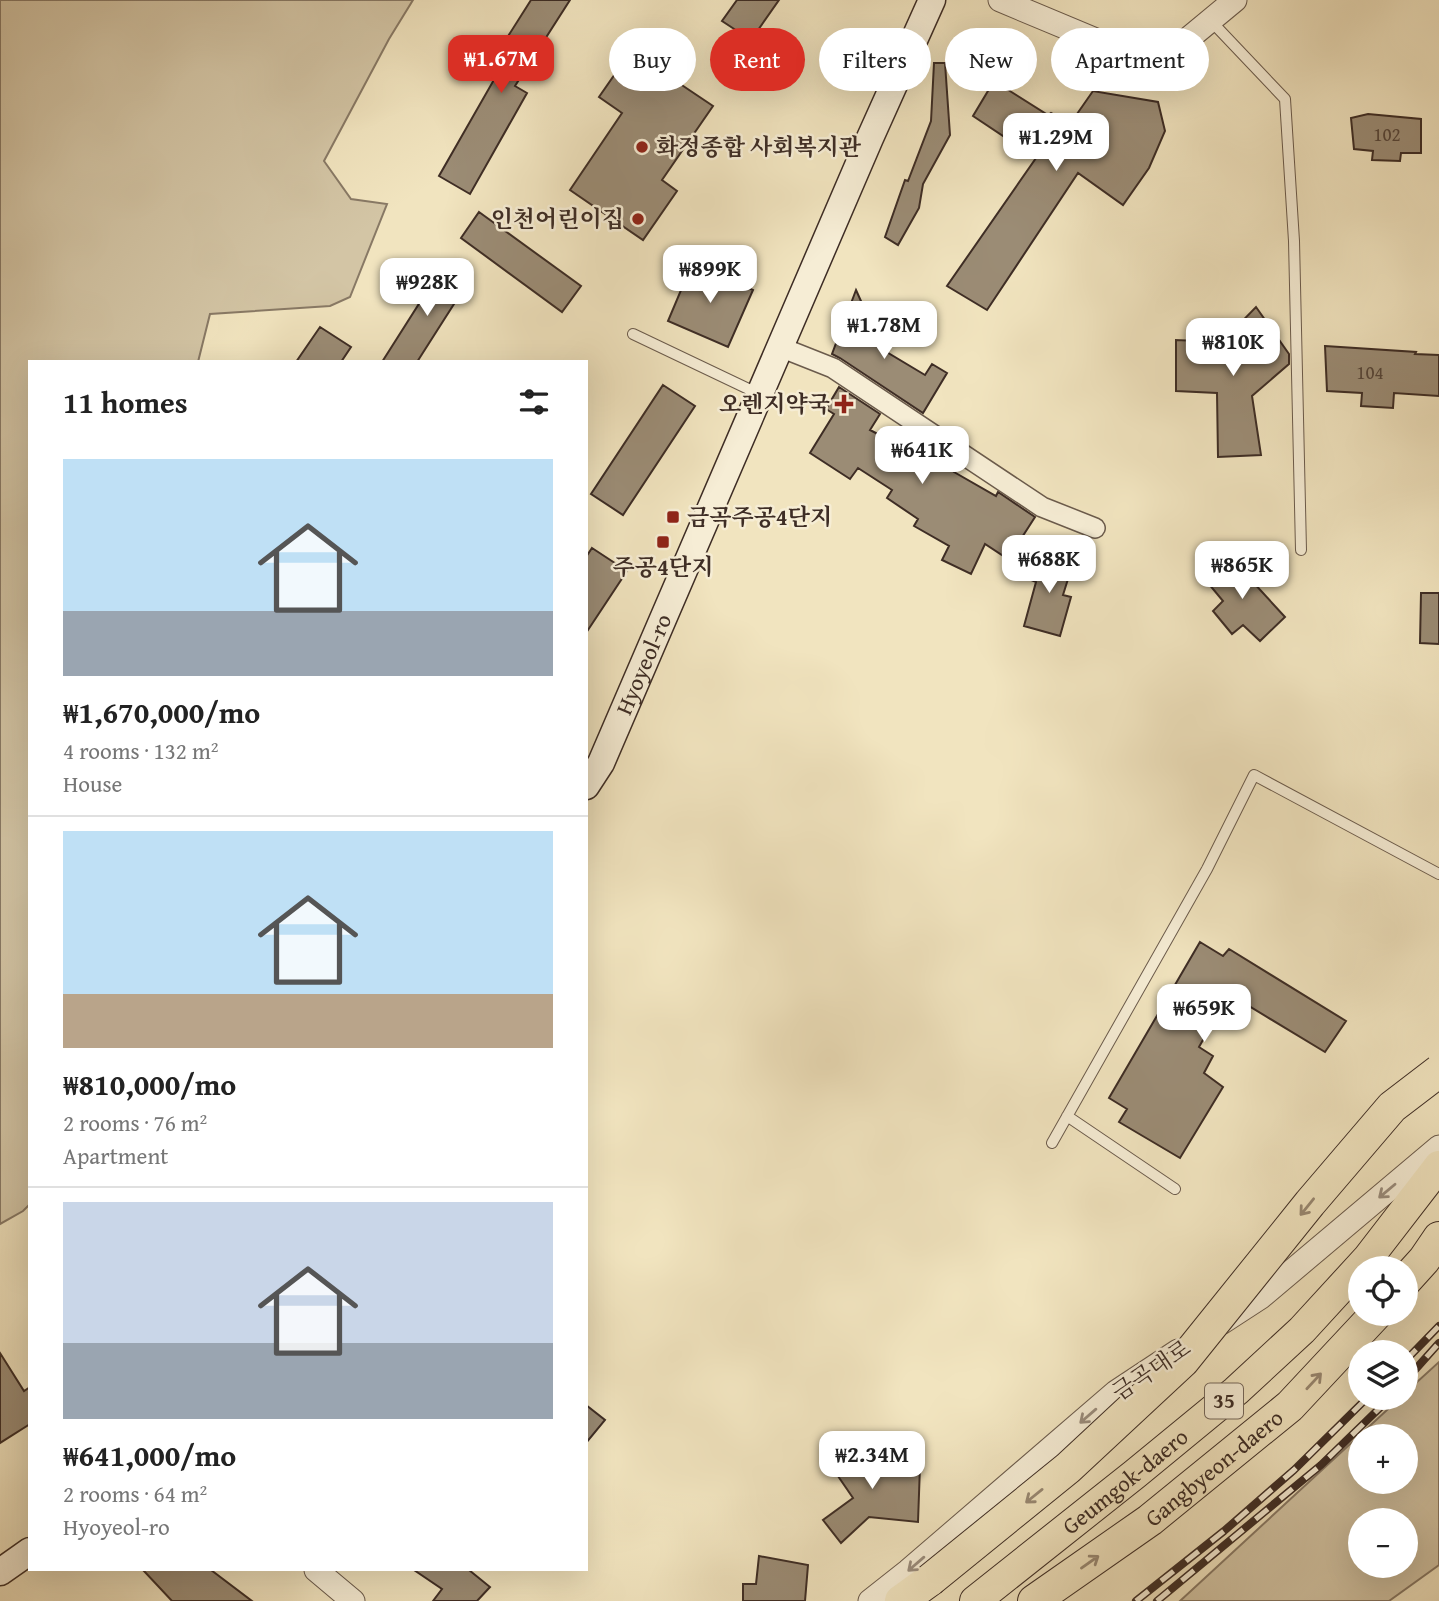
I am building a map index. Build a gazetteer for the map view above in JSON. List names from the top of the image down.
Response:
{
  "streets": {
    "highway": ["Gangbyeon-daero"],
    "main road": ["Hyoyeol-ro", "35", "Geumgok-daero"],
    "street": ["금곡대로"]
  },
  "one_way": ["금곡대로"],
  "places": {
    "other": ["화정종합 사회복지관", "인천어린이집"],
    "health": ["오렌지약국"],
    "transit": ["금곡주공4단지", "주공4단지"]
  },
  "house_numbers": ["102", "104"],
  "page": {
    "chip": [
      "Buy",
      "Rent",
      "Filters",
      "New",
      "Apartment"
    ],
    "price": [
      "₩1.67M",
      "₩1.29M",
      "₩899K",
      "₩928K",
      "₩1.78M",
      "₩810K",
      "₩641K",
      "₩688K",
      "₩865K",
      "₩659K",
      "₩2.34M"
    ],
    "heading": "11 homes",
    "list": [
      {
        "name": "₩1,670,000/mo",
        "note": "4 rooms · 132 m² · House"
      },
      {
        "name": "₩810,000/mo",
        "note": "2 rooms · 76 m² · Apartment"
      },
      {
        "name": "₩641,000/mo",
        "note": "2 rooms · 64 m² · Hyoyeol-ro"
      }
    ],
    "map_buttons": ["+", "−"]
  }
}
